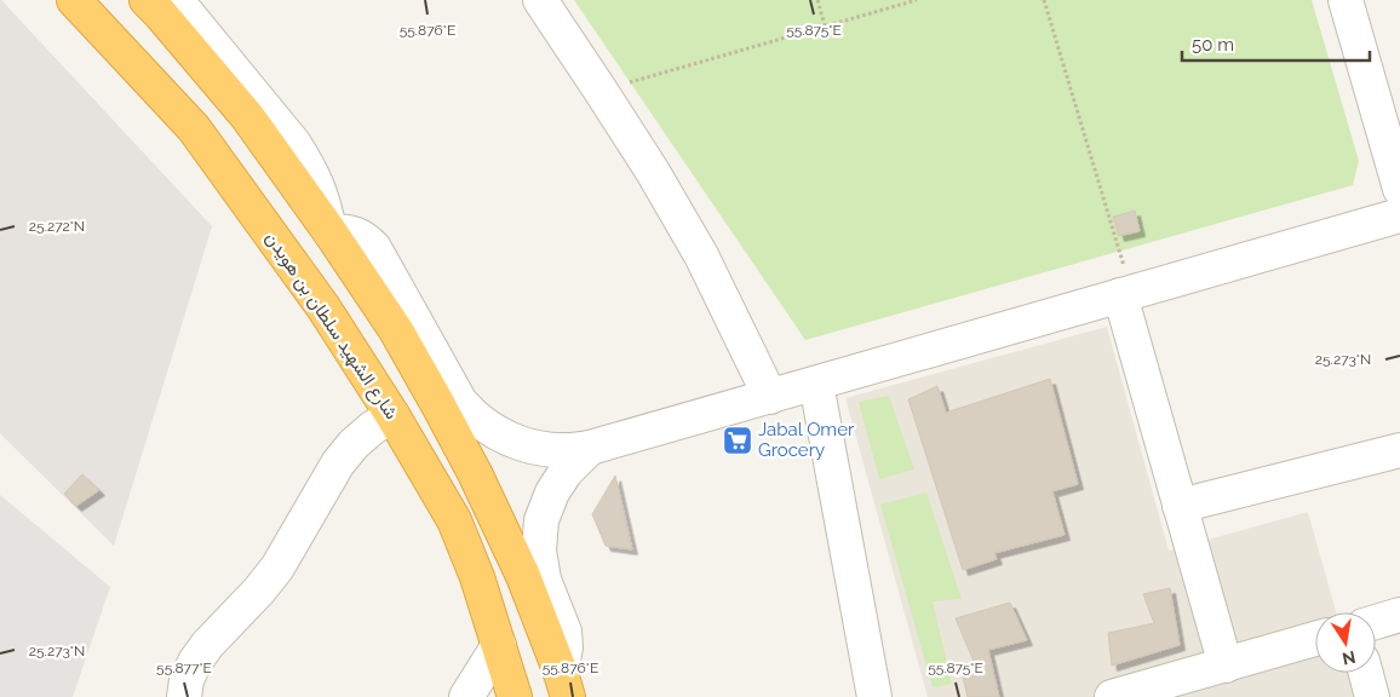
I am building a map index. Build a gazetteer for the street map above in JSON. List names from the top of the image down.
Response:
{
  "streets": {
    "highway": ["شارع الشهيد سلطان بن هويدن"]
  },
  "places": {
    "supermarket": ["Jabal Omer Grocery"]
  },
  "scale_bar": "50 m",
  "north": "bottom",
  "coordinates": [
    "55.876°E",
    "55.875°E",
    "25.272°N",
    "25.273°N",
    "55.877°E"
  ]
}
